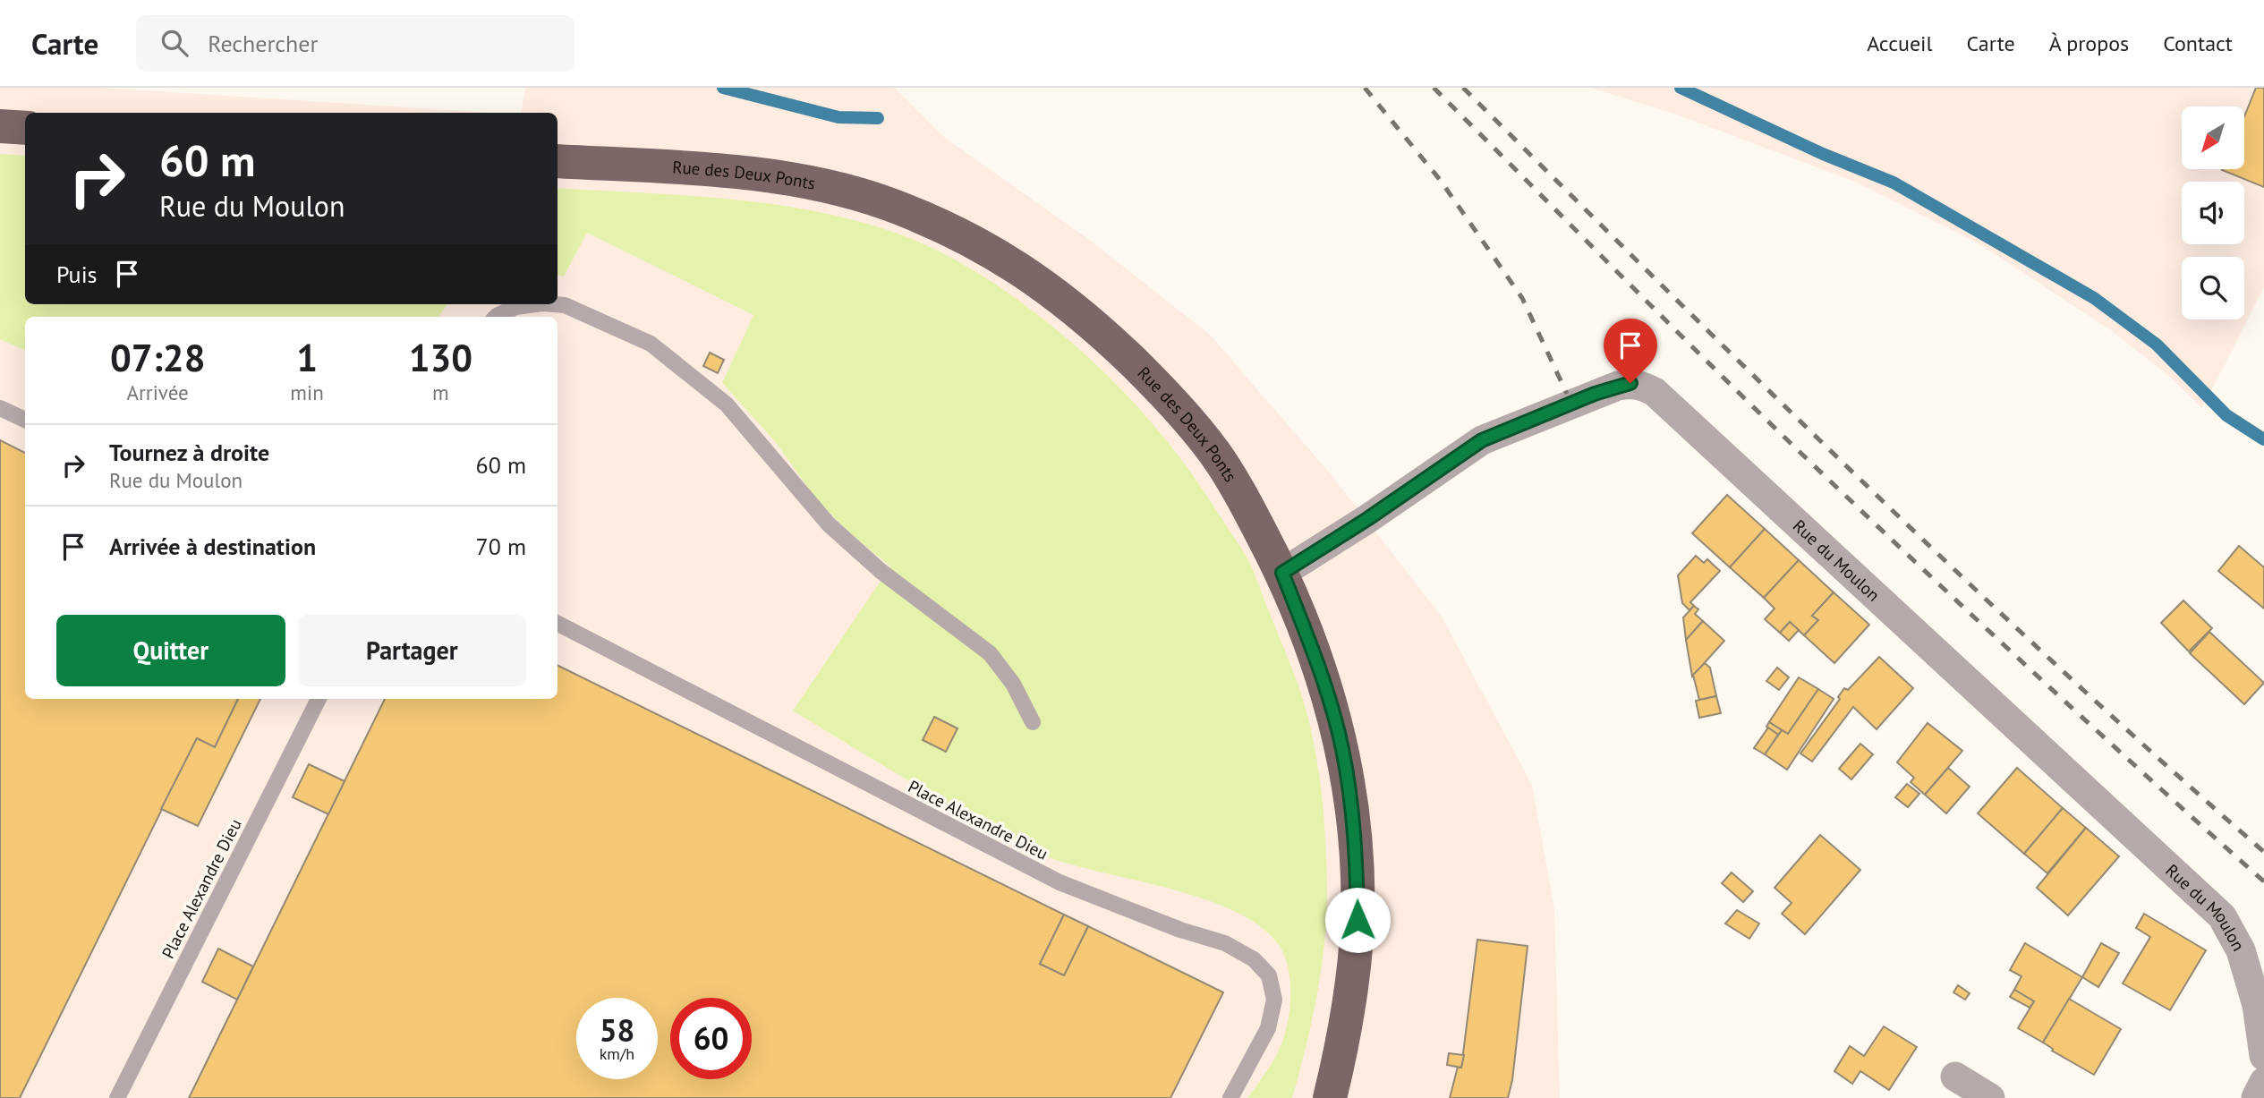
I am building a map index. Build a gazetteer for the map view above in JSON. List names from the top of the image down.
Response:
{
  "streets": {
    "main road": ["Rue des Deux Ponts"],
    "street": ["Rue du Moulon"],
    "lane": ["Place Alexandre Dieu"]
  },
  "crossings": [
    ["Rue des Deux Ponts", "Rue du Moulon"]
  ],
  "north": "bottom left",
  "page": {
    "header": "Carte",
    "search": "Rechercher",
    "nav": [
      "Accueil",
      "Carte",
      "À propos",
      "Contact"
    ],
    "turn": ["60 m", "Rue du Moulon"],
    "then": "Puis",
    "eta": [
      "07:28",
      "Arrivée",
      "1",
      "min",
      "130",
      "m"
    ],
    "list": [
      {
        "name": "Tournez à droite",
        "note": "Rue du Moulon",
        "value": "60 m"
      },
      {
        "name": "Arrivée à destination",
        "value": "70 m"
      }
    ],
    "buttons": ["Quitter", "Partager"],
    "speed": "58 km/h",
    "limit": "60"
  }
}
